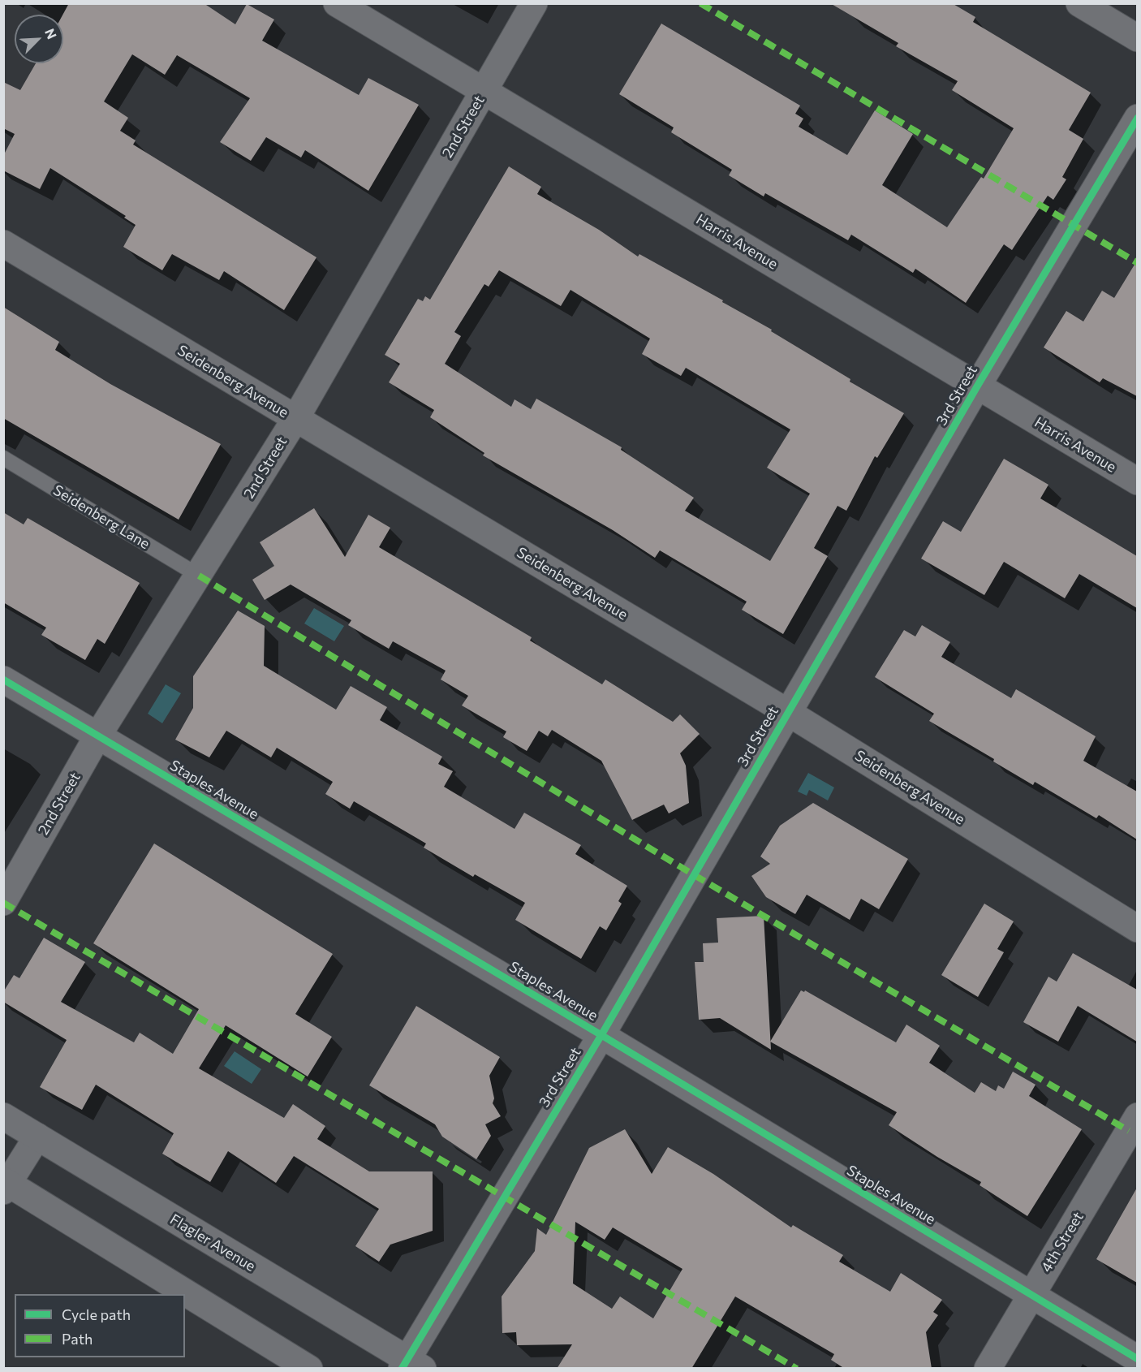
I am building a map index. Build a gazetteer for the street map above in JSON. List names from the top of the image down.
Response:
{
  "streets": {
    "street": [
      "2nd Street",
      "Harris Avenue",
      "Seidenberg Avenue",
      "3rd Street",
      "Staples Avenue",
      "4th Street",
      "Flagler Avenue"
    ],
    "lane": ["Seidenberg Lane"]
  },
  "crossings": [
    ["2nd Street", "Harris Avenue"],
    ["2nd Street", "Seidenberg Avenue"],
    ["2nd Street", "Seidenberg Lane"],
    ["2nd Street", "Staples Avenue"],
    ["Harris Avenue", "3rd Street"],
    ["Seidenberg Avenue", "3rd Street"],
    ["3rd Street", "Staples Avenue"],
    ["3rd Street", "Flagler Avenue"],
    ["Staples Avenue", "4th Street"]
  ],
  "legend": ["Cycle path", "Path"],
  "north": "top right"
}
